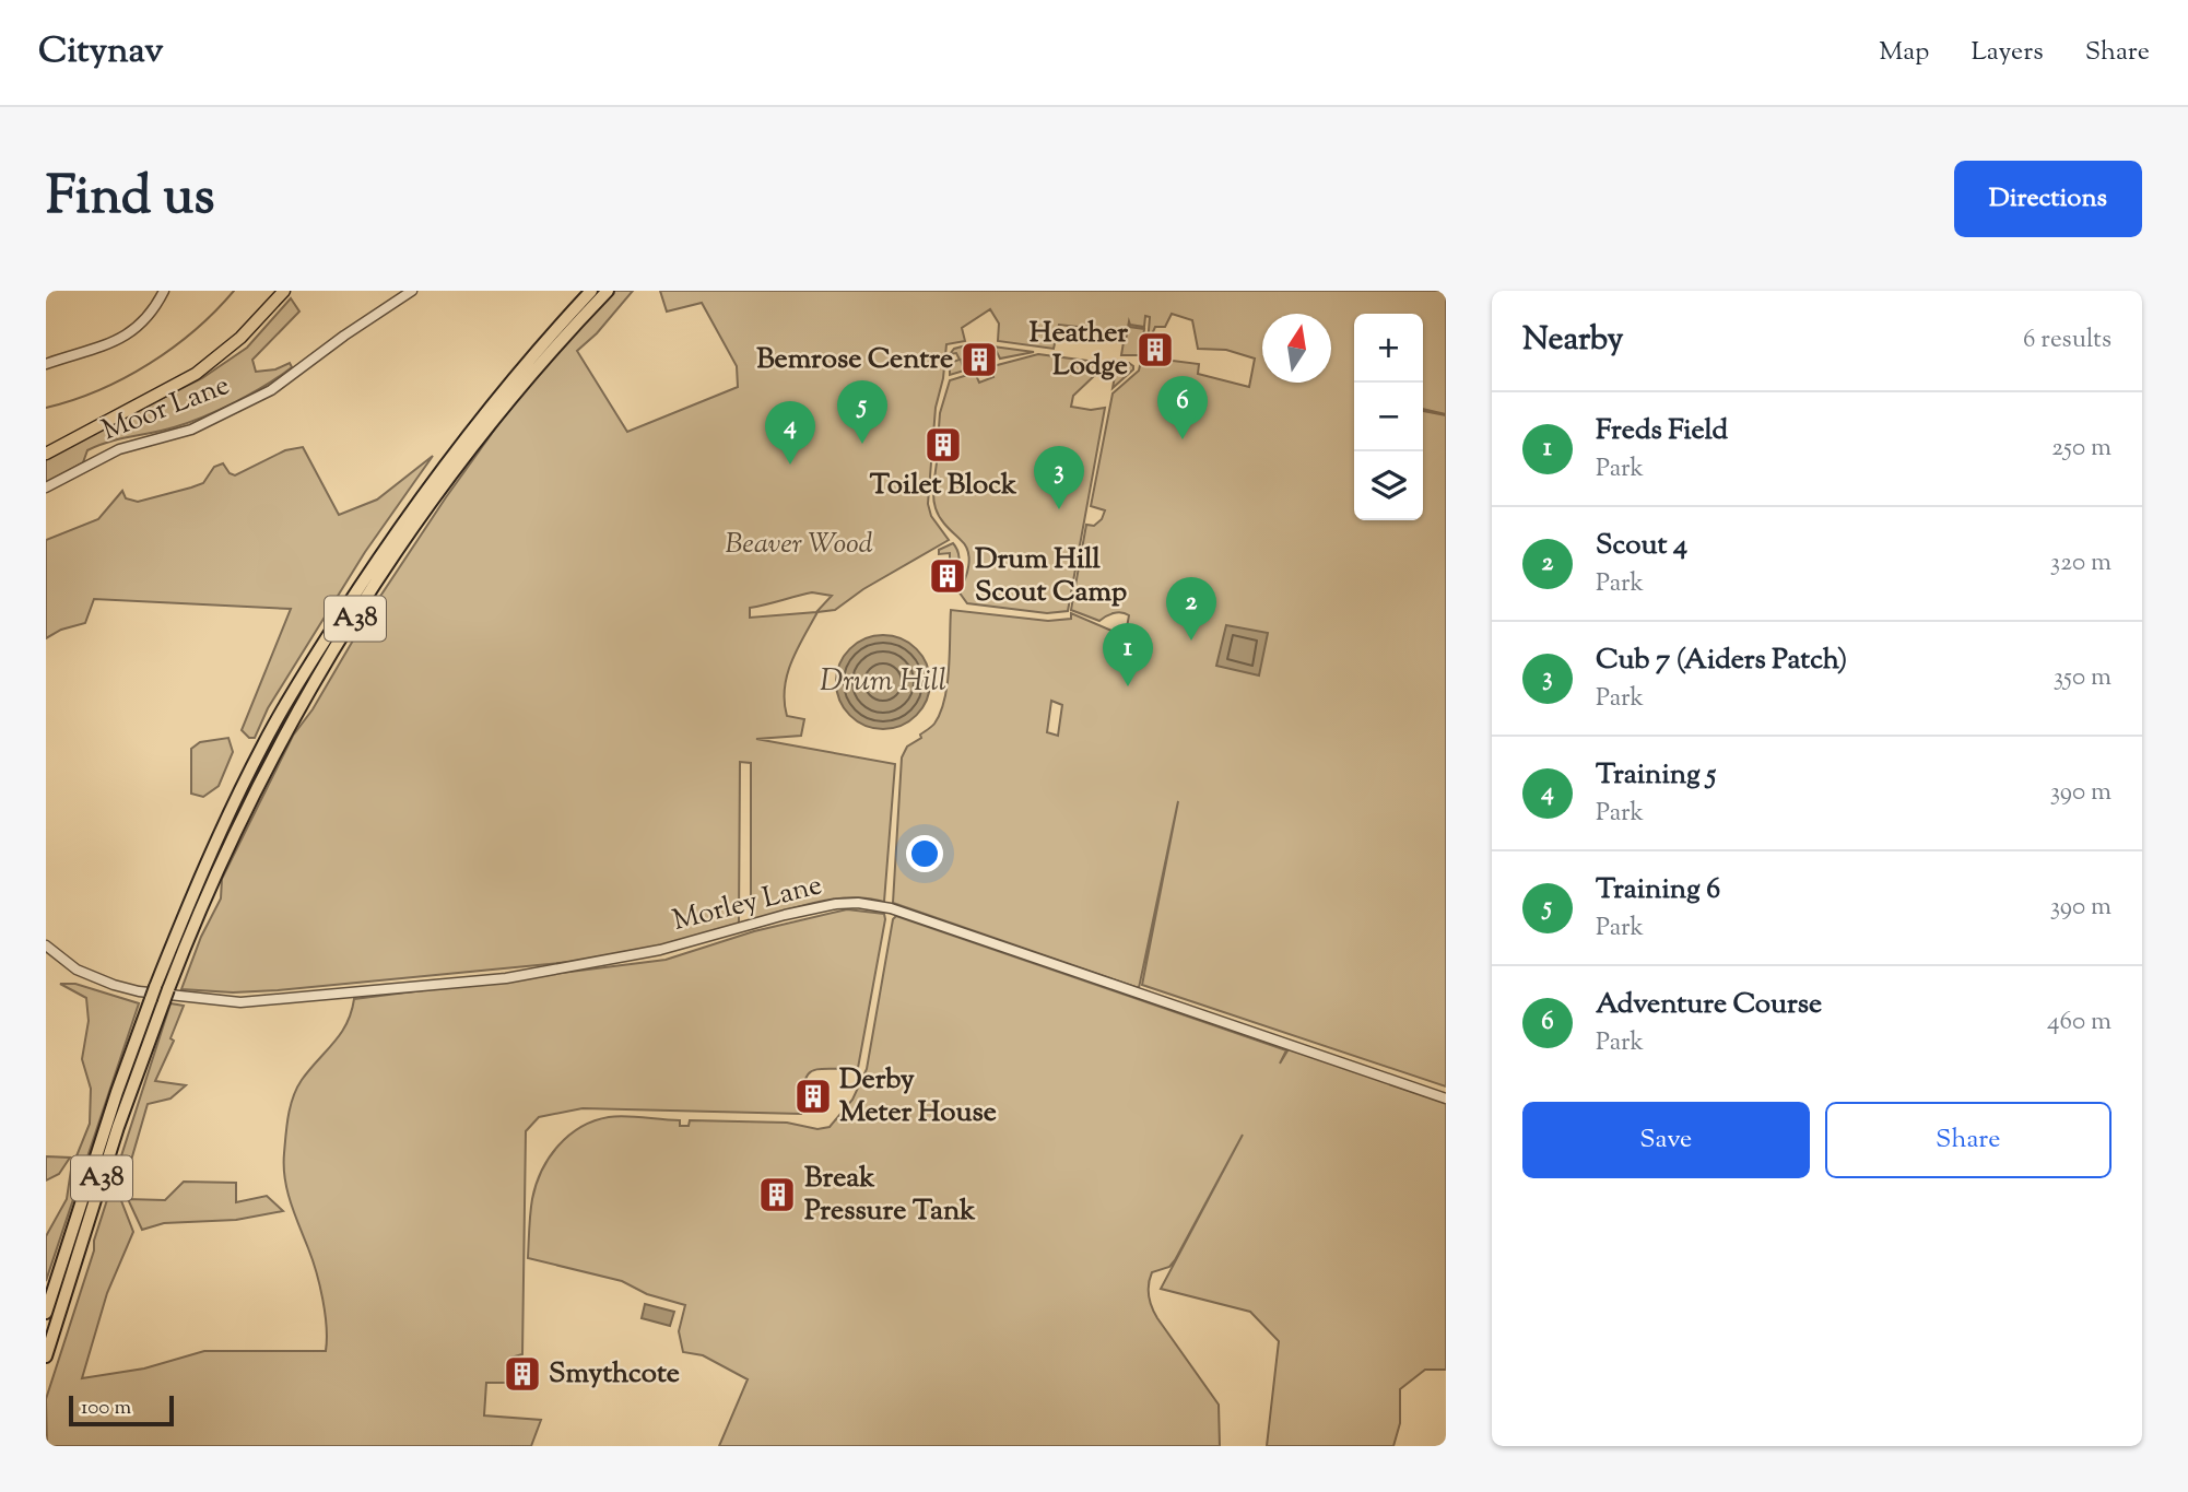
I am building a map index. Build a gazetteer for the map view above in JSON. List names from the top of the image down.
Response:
{
  "streets": {
    "highway": ["A38"],
    "street": ["Moor Lane", "Morley Lane"]
  },
  "water": ["Drum Hill"],
  "parks": ["Beaver Wood"],
  "places": {
    "building": [
      "Heather Lodge",
      "Bemrose Centre",
      "Toilet Block",
      "Drum Hill Scout Camp",
      "Derby Meter House",
      "Break Pressure Tank",
      "Smythcote"
    ]
  },
  "scale_bar": "100 m",
  "north": "top",
  "page": {
    "header": "Citynav",
    "nav": ["Map", "Layers", "Share"],
    "title": "Find us",
    "buttons": [
      "Directions",
      ["Save", "Share"]
    ],
    "heading": ["Nearby", "6 results"],
    "map_buttons": ["+", "−"],
    "pins": [
      "6",
      "5",
      "4",
      "3",
      "2",
      "1"
    ],
    "list": [
      {
        "mark": "1",
        "name": "Freds Field",
        "note": "Park",
        "value": "250 m"
      },
      {
        "mark": "2",
        "name": "Scout 4",
        "note": "Park",
        "value": "320 m"
      },
      {
        "mark": "3",
        "name": "Cub 7 (Aiders Patch)",
        "note": "Park",
        "value": "350 m"
      },
      {
        "mark": "4",
        "name": "Training 5",
        "note": "Park",
        "value": "390 m"
      },
      {
        "mark": "5",
        "name": "Training 6",
        "note": "Park",
        "value": "390 m"
      },
      {
        "mark": "6",
        "name": "Adventure Course",
        "note": "Park",
        "value": "460 m"
      }
    ],
    "scale": "100 m"
  }
}
